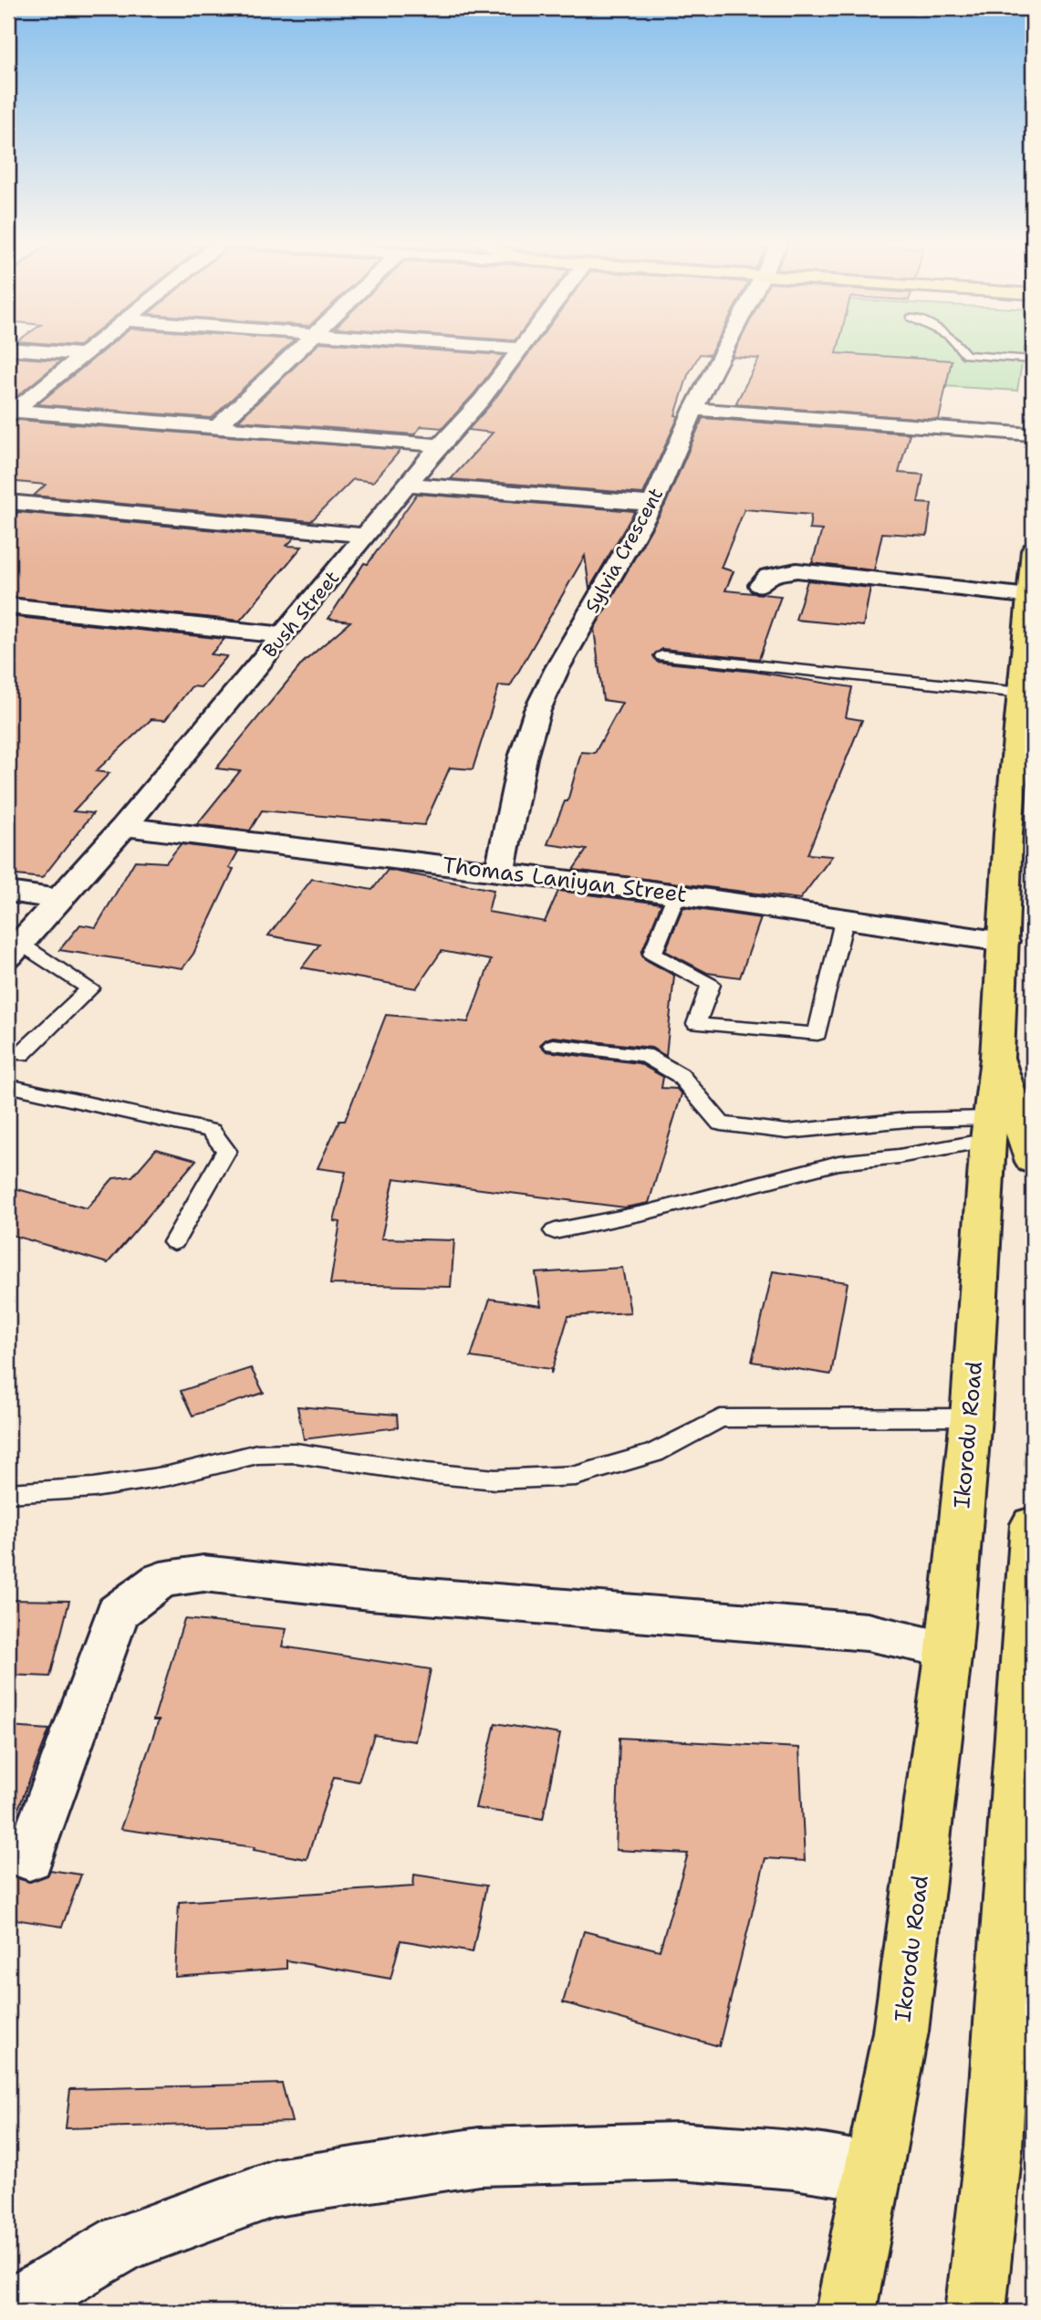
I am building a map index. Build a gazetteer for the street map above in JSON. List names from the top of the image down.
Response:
{
  "streets": {
    "main road": ["Ikorodu Road"],
    "street": ["Sylvia Crescent", "Bush Street", "Thomas Laniyan Street"]
  },
  "crossings": [
    ["Sylvia Crescent", "Thomas Laniyan Street"],
    ["Bush Street", "Thomas Laniyan Street"],
    ["Thomas Laniyan Street", "Ikorodu Road"]
  ]
}
